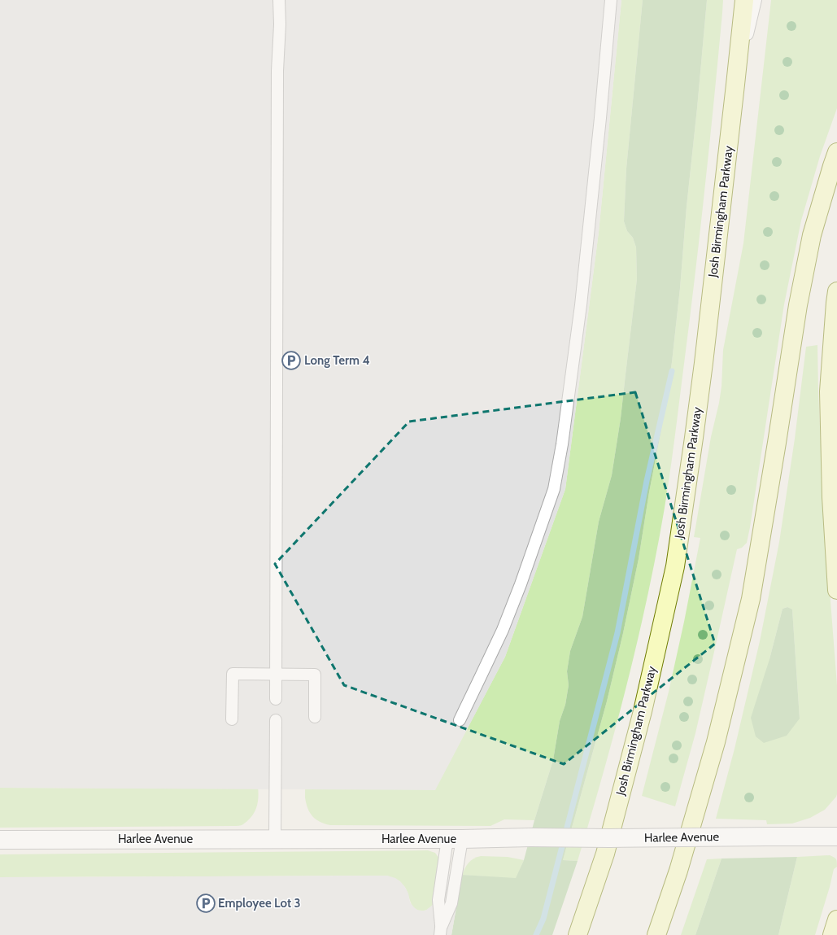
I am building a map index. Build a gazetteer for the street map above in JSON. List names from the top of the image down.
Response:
{
  "streets": {
    "main road": ["Josh Birmingham Parkway"],
    "street": ["Harlee Avenue"]
  },
  "places": {
    "parking": ["Long Term 4", "Employee Lot 3"]
  }
}
